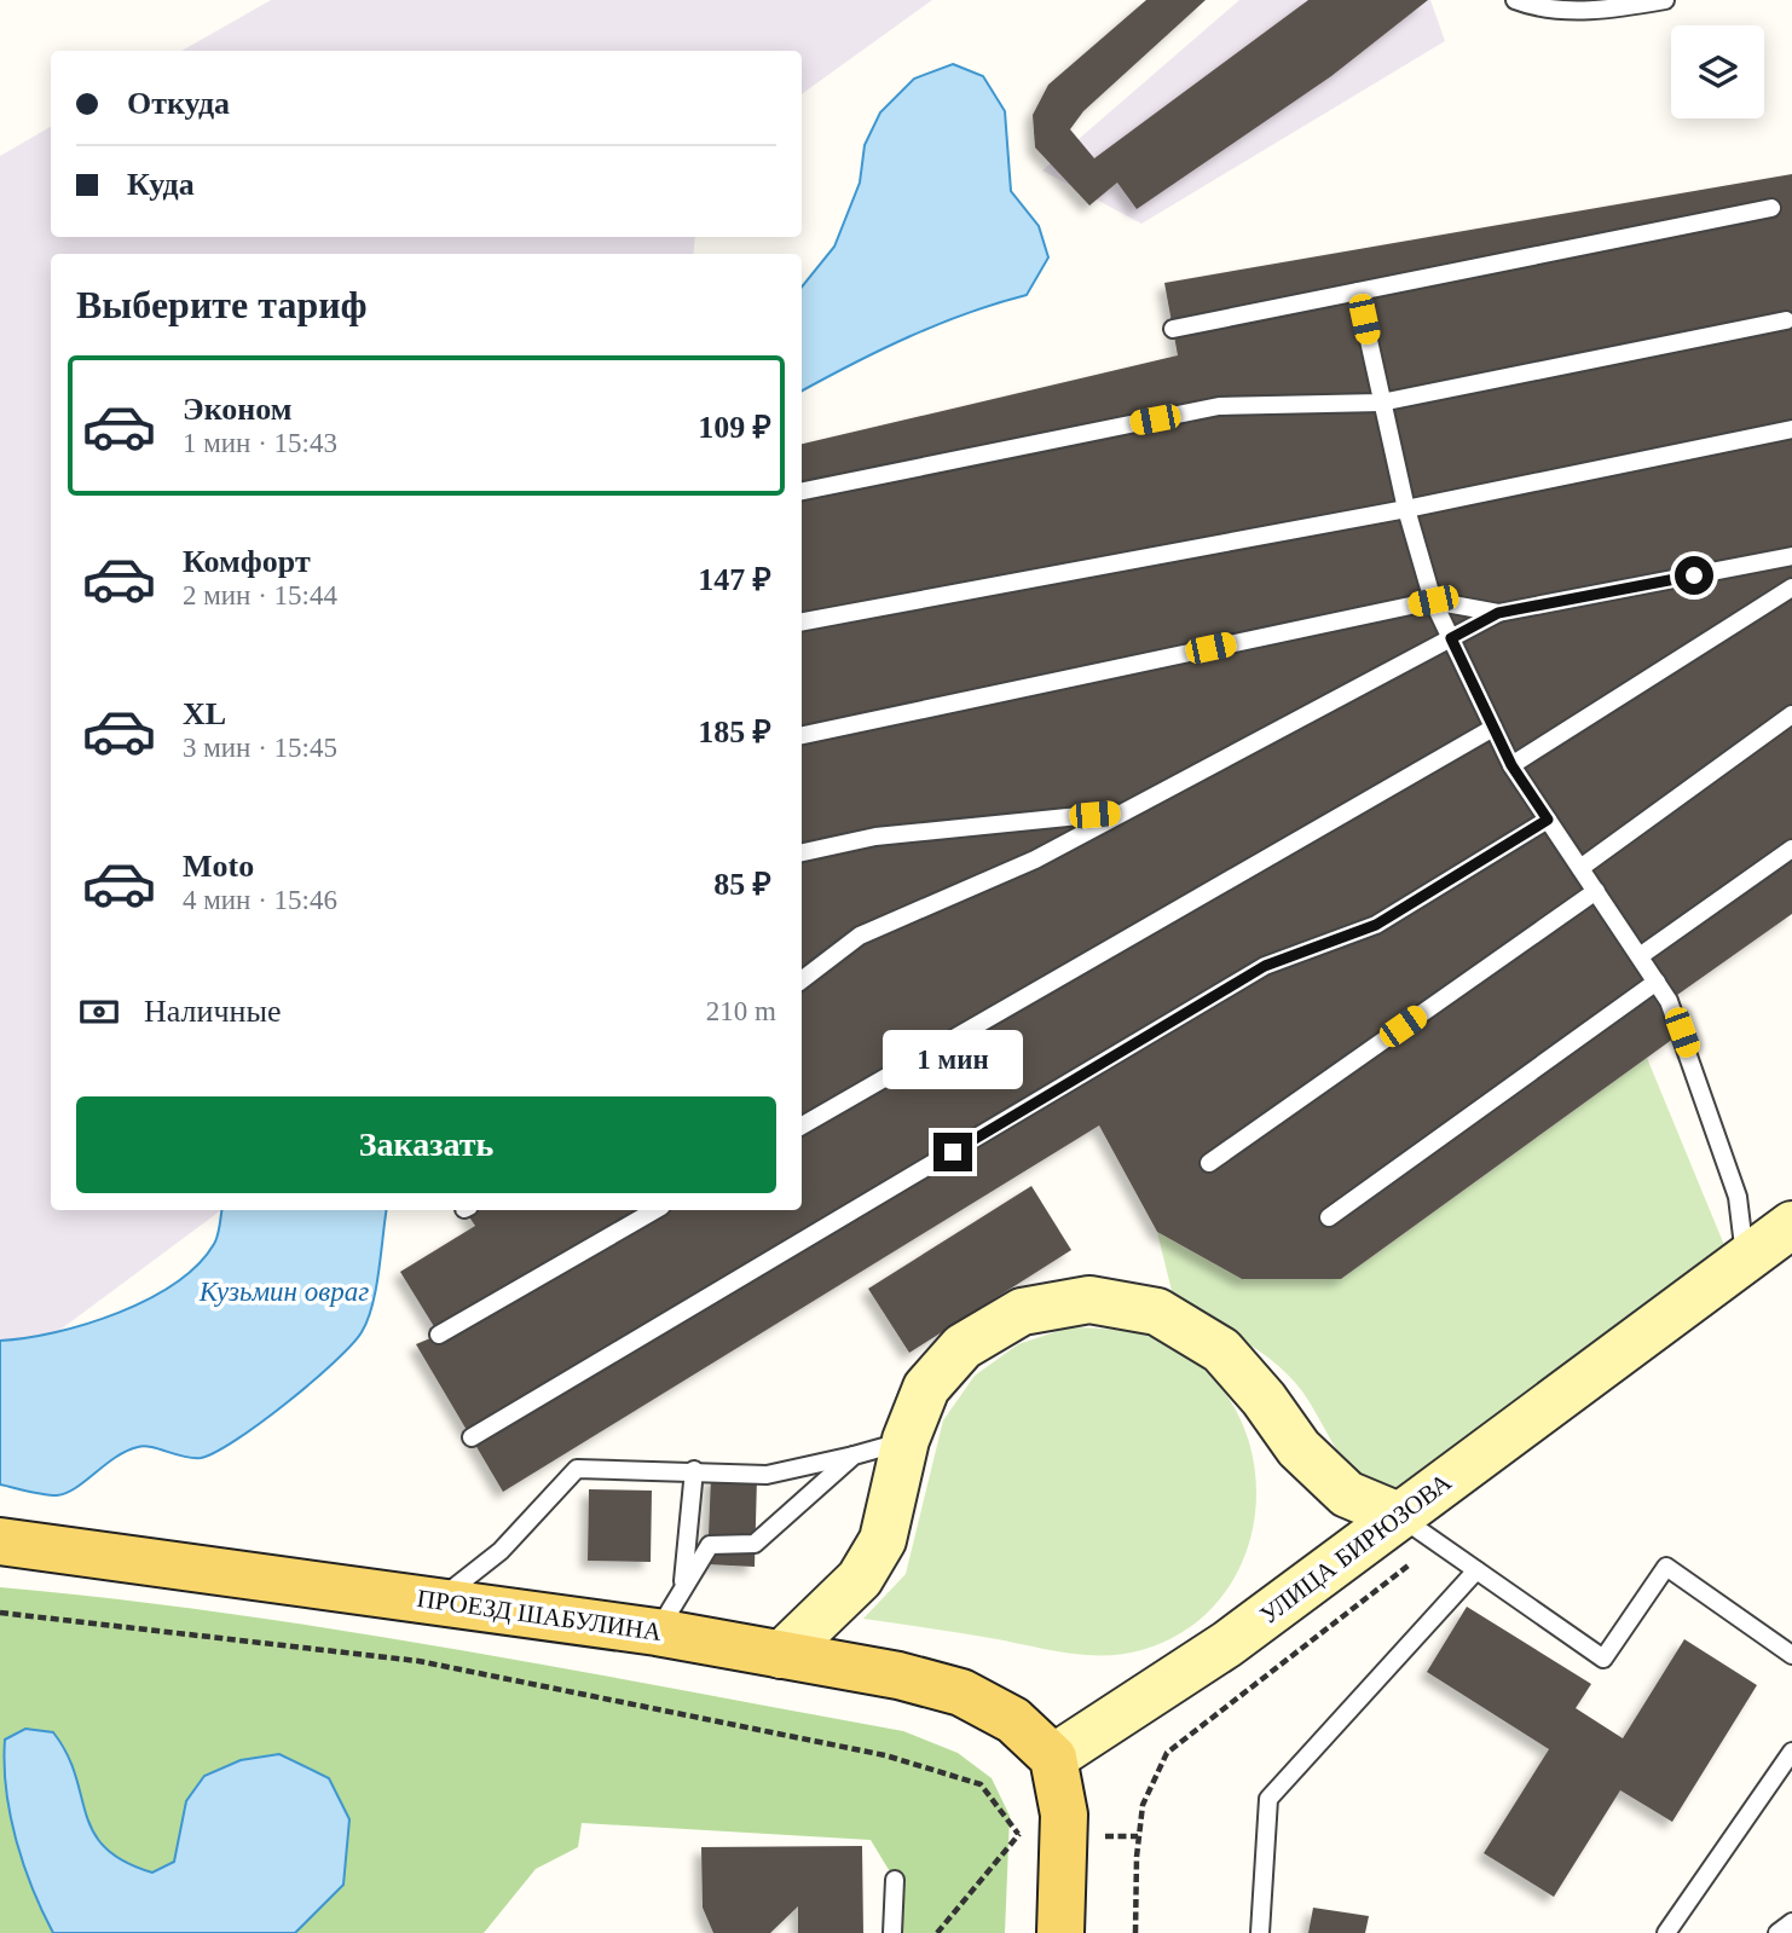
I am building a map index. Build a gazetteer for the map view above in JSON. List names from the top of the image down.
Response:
{
  "streets": {
    "main road": ["УЛИЦА БИРЮЗОВА", "ПРОЕЗД ШАБУЛИНА"]
  },
  "crossings": [
    ["УЛИЦА БИРЮЗОВА", "ПРОЕЗД ШАБУЛИНА"]
  ],
  "water": ["Кузьмин овраг"],
  "page": {
    "banner": ["Откуда", "Куда"],
    "heading": "Выберите тариф",
    "list": [
      {
        "name": "Эконом",
        "note": "1 мин · 15:43",
        "value": "109 ₽"
      },
      {
        "name": "Комфорт",
        "note": "2 мин · 15:44",
        "value": "147 ₽"
      },
      {
        "name": "XL",
        "note": "3 мин · 15:45",
        "value": "185 ₽"
      },
      {
        "name": "Moto",
        "note": "4 мин · 15:46",
        "value": "85 ₽"
      }
    ],
    "pay": ["Наличные", "210 m"],
    "bubble": "1 мин",
    "buttons": "Заказать"
  }
}
